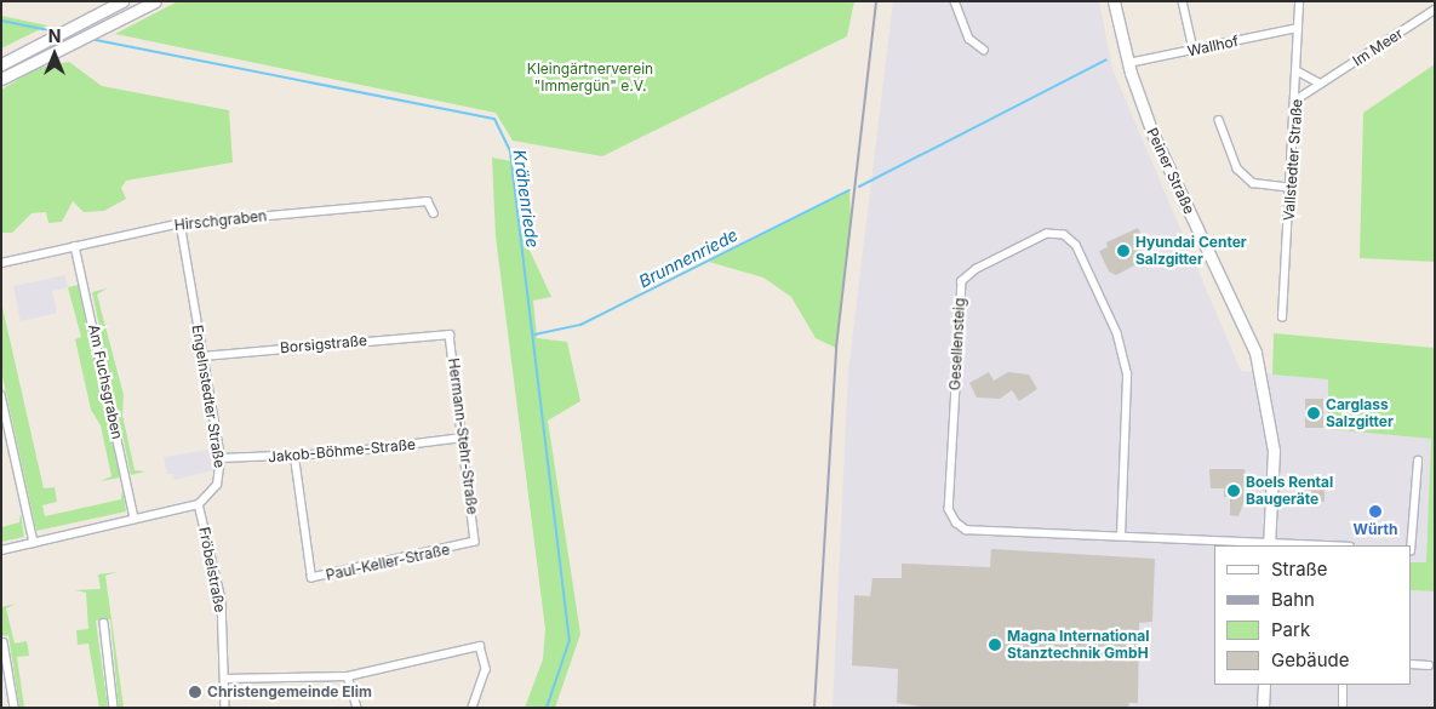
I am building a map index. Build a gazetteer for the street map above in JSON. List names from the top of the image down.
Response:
{
  "streets": {
    "main road": ["Peiner Straße"],
    "street": [
      "Wallhof",
      "Im Meer",
      "Vallstedter Straße",
      "Hirschgraben",
      "Borsigstraße",
      "Gesellensteig",
      "Am Fuchsgraben",
      "Engelnstedter Straße",
      "Hermann-Stehr-Straße",
      "Jakob-Böhme-Straße",
      "Paul-Keller-Straße",
      "Fröbelstraße"
    ]
  },
  "crossings": [
    ["Wallhof", "Vallstedter Straße"],
    ["Wallhof", "Peiner Straße"],
    ["Im Meer", "Vallstedter Straße"],
    ["Peiner Straße", "Gesellensteig"],
    ["Hirschgraben", "Am Fuchsgraben"],
    ["Hirschgraben", "Engelnstedter Straße"],
    ["Borsigstraße", "Engelnstedter Straße"],
    ["Borsigstraße", "Hermann-Stehr-Straße"],
    ["Engelnstedter Straße", "Jakob-Böhme-Straße"],
    ["Engelnstedter Straße", "Fröbelstraße"],
    ["Hermann-Stehr-Straße", "Jakob-Böhme-Straße"],
    ["Hermann-Stehr-Straße", "Paul-Keller-Straße"],
    ["Jakob-Böhme-Straße", "Paul-Keller-Straße"]
  ],
  "water": ["Krähenriede", "Brunnenriede"],
  "parks": ["Kleingärtnerverein \"Immergün\" e.V."],
  "places": [
    "Hyundai Center Salzgitter",
    "Carglass Salzgitter",
    "Boels Rental Baugeräte",
    "Würth",
    "Magna International Stanztechnik GmbH",
    "Christengemeinde Elim"
  ],
  "legend": [
    "Straße",
    "Bahn",
    "Park",
    "Gebäude"
  ],
  "north": "top"
}
